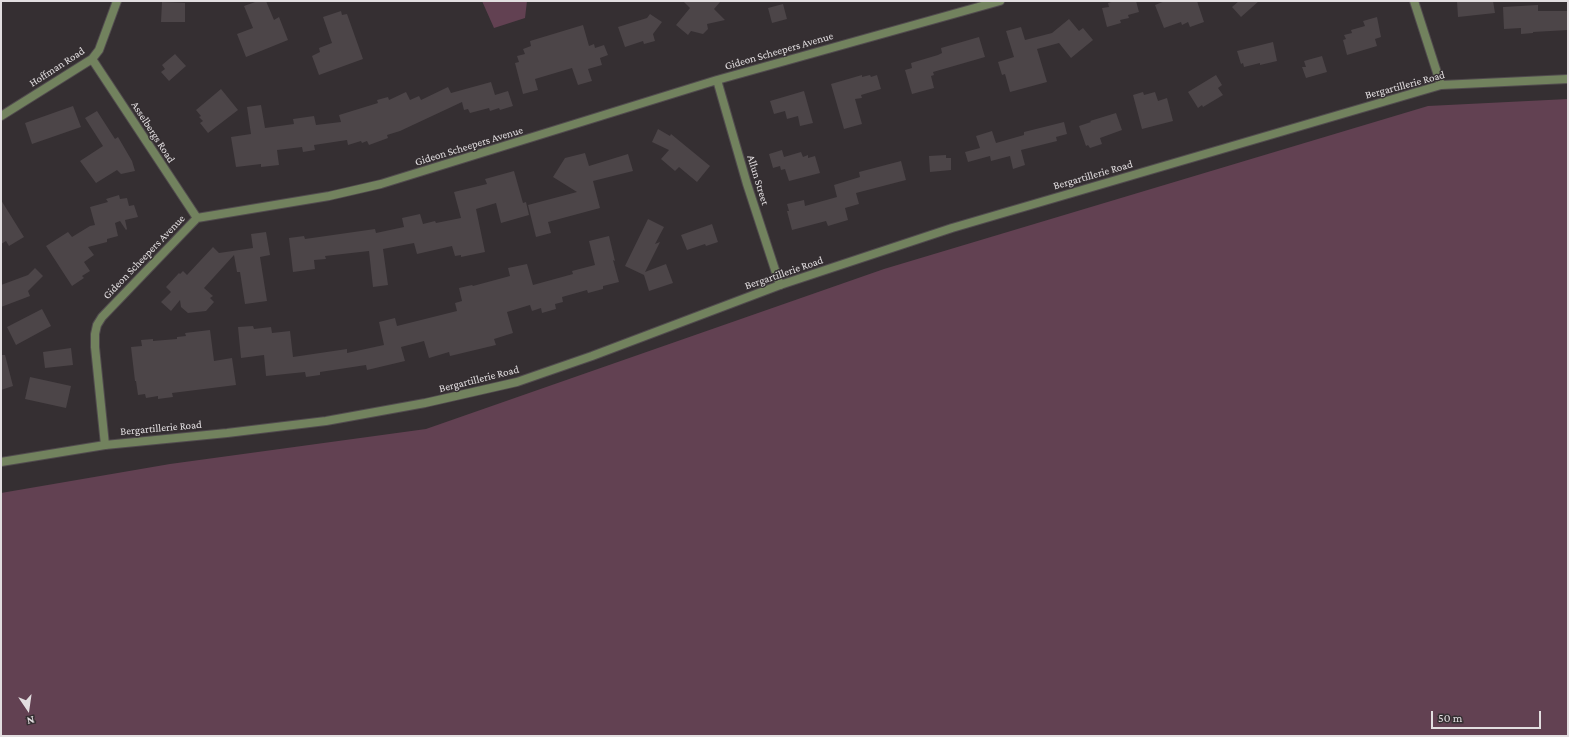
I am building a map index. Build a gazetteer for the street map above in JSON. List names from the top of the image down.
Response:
{
  "streets": {
    "street": [
      "Gideon Scheepers Avenue",
      "Hoffman Road",
      "Bergartillerie Road",
      "Asselbergs Road",
      "Allun Street"
    ]
  },
  "crossings": [
    ["Gideon Scheepers Avenue", "Bergartillerie Road"],
    ["Gideon Scheepers Avenue", "Asselbergs Road"],
    ["Gideon Scheepers Avenue", "Allun Street"],
    ["Hoffman Road", "Asselbergs Road"],
    ["Bergartillerie Road", "Allun Street"]
  ],
  "scale_bar": "50 m",
  "north": "bottom"
}
